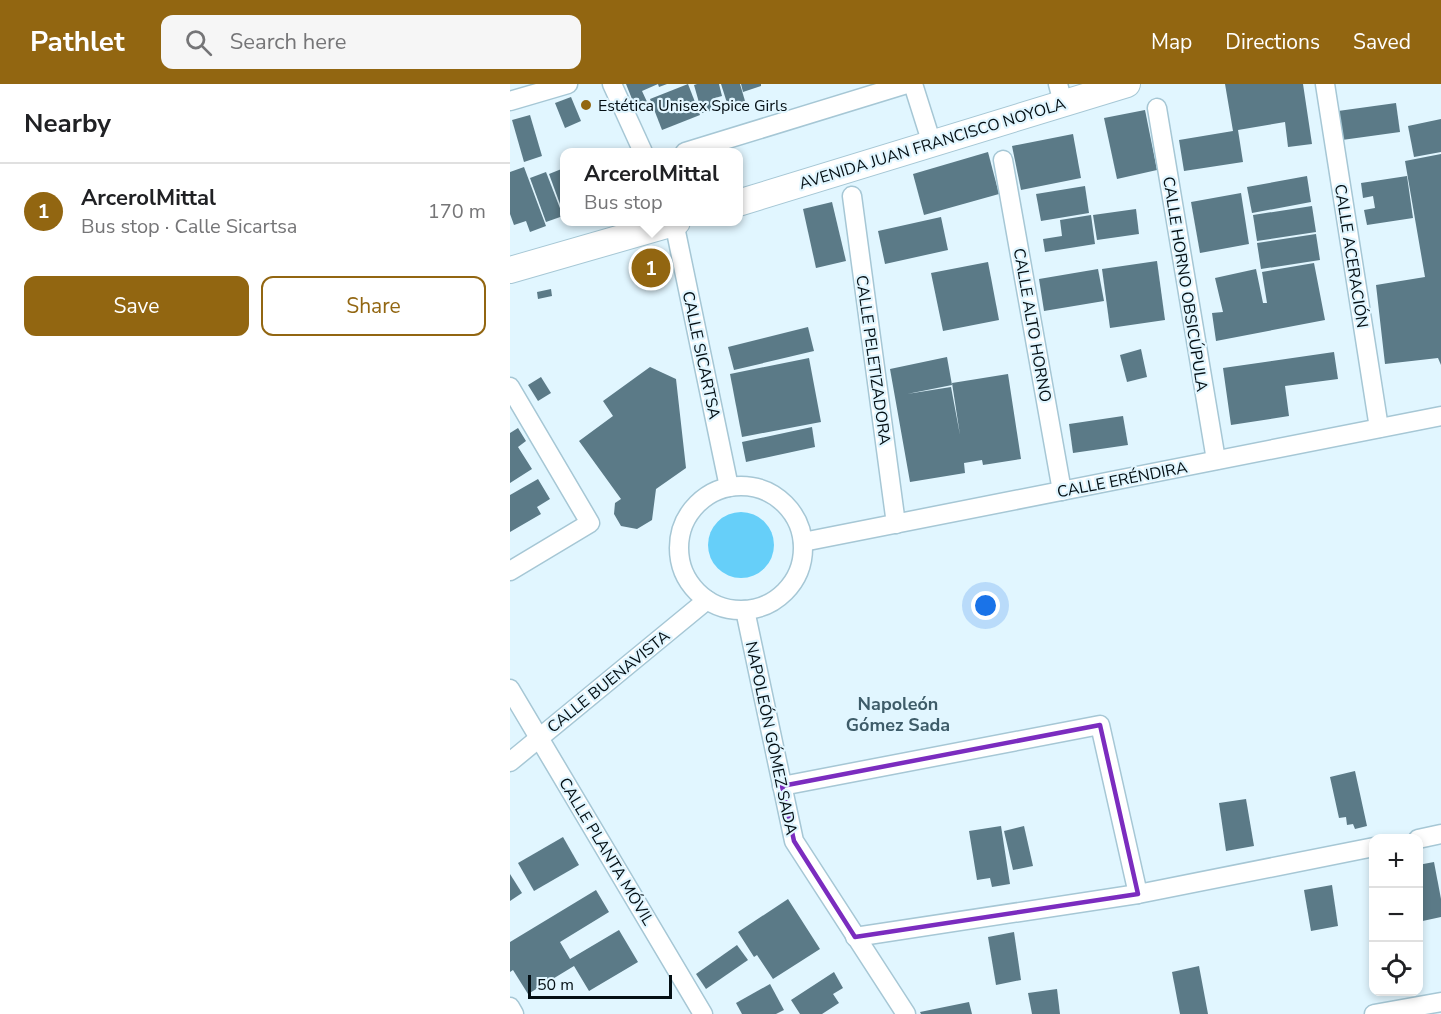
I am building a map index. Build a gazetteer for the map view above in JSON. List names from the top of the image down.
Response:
{
  "streets": {
    "street": [
      "AVENIDA JUAN FRANCISCO NOYOLA",
      "CALLE ACERACIÓN",
      "CALLE HORNO OBSICÚPULA",
      "CALLE ALTO HORNO",
      "CALLE SICARTSA",
      "CALLE PELETIZADORA",
      "CALLE ERÉNDIRA",
      "CALLE BUENAVISTA",
      "NAPOLEÓN GÓMEZ SADA",
      "CALLE PLANTA MÓVIL"
    ]
  },
  "crossings": [
    ["CALLE ACERACIÓN", "CALLE ERÉNDIRA"],
    ["CALLE HORNO OBSICÚPULA", "CALLE ERÉNDIRA"],
    ["CALLE ALTO HORNO", "CALLE ERÉNDIRA"],
    ["CALLE SICARTSA", "CALLE ERÉNDIRA"],
    ["CALLE SICARTSA", "CALLE BUENAVISTA"],
    ["CALLE SICARTSA", "NAPOLEÓN GÓMEZ SADA"],
    ["CALLE PELETIZADORA", "CALLE ERÉNDIRA"],
    ["CALLE ERÉNDIRA", "CALLE BUENAVISTA"],
    ["CALLE ERÉNDIRA", "NAPOLEÓN GÓMEZ SADA"],
    ["CALLE BUENAVISTA", "NAPOLEÓN GÓMEZ SADA"],
    ["CALLE BUENAVISTA", "CALLE PLANTA MÓVIL"]
  ],
  "districts": ["Napoleón Gómez Sada"],
  "places": ["Estética Unisex Spice Girls"],
  "scale_bar": "50 m",
  "page": {
    "header": "Pathlet",
    "search": "Search here",
    "nav": ["Map", "Directions", "Saved"],
    "heading": "Nearby",
    "popup": ["ArcerolMittal", "Bus stop"],
    "list": [
      {
        "mark": "1",
        "name": "ArcerolMittal",
        "note": "Bus stop · Calle Sicartsa",
        "value": "170 m"
      }
    ],
    "pins": "1",
    "buttons": ["Save", "Share"],
    "map_buttons": ["+", "−"],
    "scale": "50 m"
  }
}
